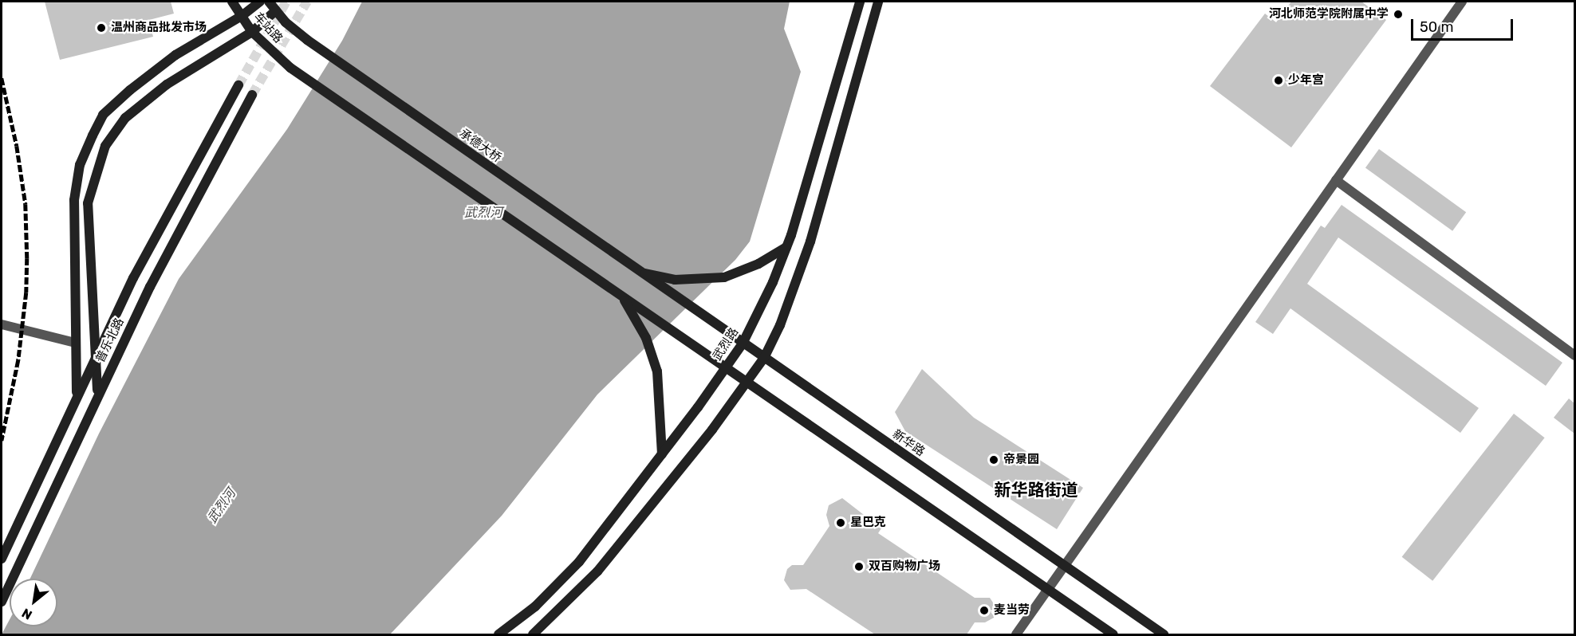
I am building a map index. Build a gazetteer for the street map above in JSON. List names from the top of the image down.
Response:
{
  "streets": {
    "main road": [
      "车站路",
      "承德大桥",
      "普乐北路",
      "武烈路",
      "新华路"
    ]
  },
  "crossings": [
    ["车站路", "承德大桥"],
    ["承德大桥", "新华路"],
    ["武烈路", "新华路"]
  ],
  "districts": ["新华路街道"],
  "water": ["武烈河"],
  "places": [
    "河北师范学院附属中学",
    "温州商品批发市场",
    "少年宫",
    "帝景园",
    "星巴克",
    "双百购物广场",
    "麦当劳"
  ],
  "scale_bar": "50 m",
  "north": "bottom left"
}
